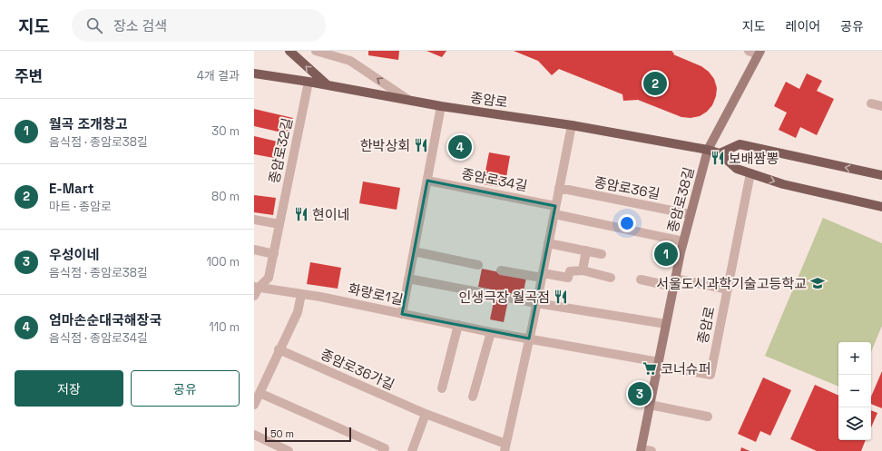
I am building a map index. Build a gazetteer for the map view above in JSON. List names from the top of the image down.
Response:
{
  "streets": {
    "main road": ["종암로"],
    "street": [
      "종암로32길",
      "종암로34길",
      "종암로36길",
      "종암로38길",
      "화랑로1길",
      "종암로36가길"
    ]
  },
  "crossings": [
    ["종암로", "종암로32길"],
    ["종암로", "종암로38길"],
    ["종암로32길", "화랑로1길"],
    ["종암로36길", "종암로38길"]
  ],
  "places": {
    "restaurant": [
      "한박상회",
      "보배짬뽕",
      "현이네",
      "인생극장 월곡점"
    ],
    "school or university": ["서울도시과학기술고등학교"],
    "supermarket": ["코너슈퍼"]
  },
  "scale_bar": "50 m",
  "page": {
    "header": "지도",
    "search": "장소 검색",
    "nav": ["지도", "레이어", "공유"],
    "heading": ["주변", "4개 결과"],
    "pins": [
      "2",
      "4",
      "1",
      "3"
    ],
    "list": [
      {
        "mark": "1",
        "name": "월곡 조개창고",
        "note": "음식점 · 종암로38길",
        "value": "30 m"
      },
      {
        "mark": "2",
        "name": "E-Mart",
        "note": "마트 · 종암로",
        "value": "80 m"
      },
      {
        "mark": "3",
        "name": "우성이네",
        "note": "음식점 · 종암로38길",
        "value": "100 m"
      },
      {
        "mark": "4",
        "name": "엄마손순대국해장국",
        "note": "음식점 · 종암로34길",
        "value": "110 m"
      }
    ],
    "map_buttons": ["+", "−"],
    "buttons": ["저장", "공유"],
    "scale": "50 m"
  }
}
